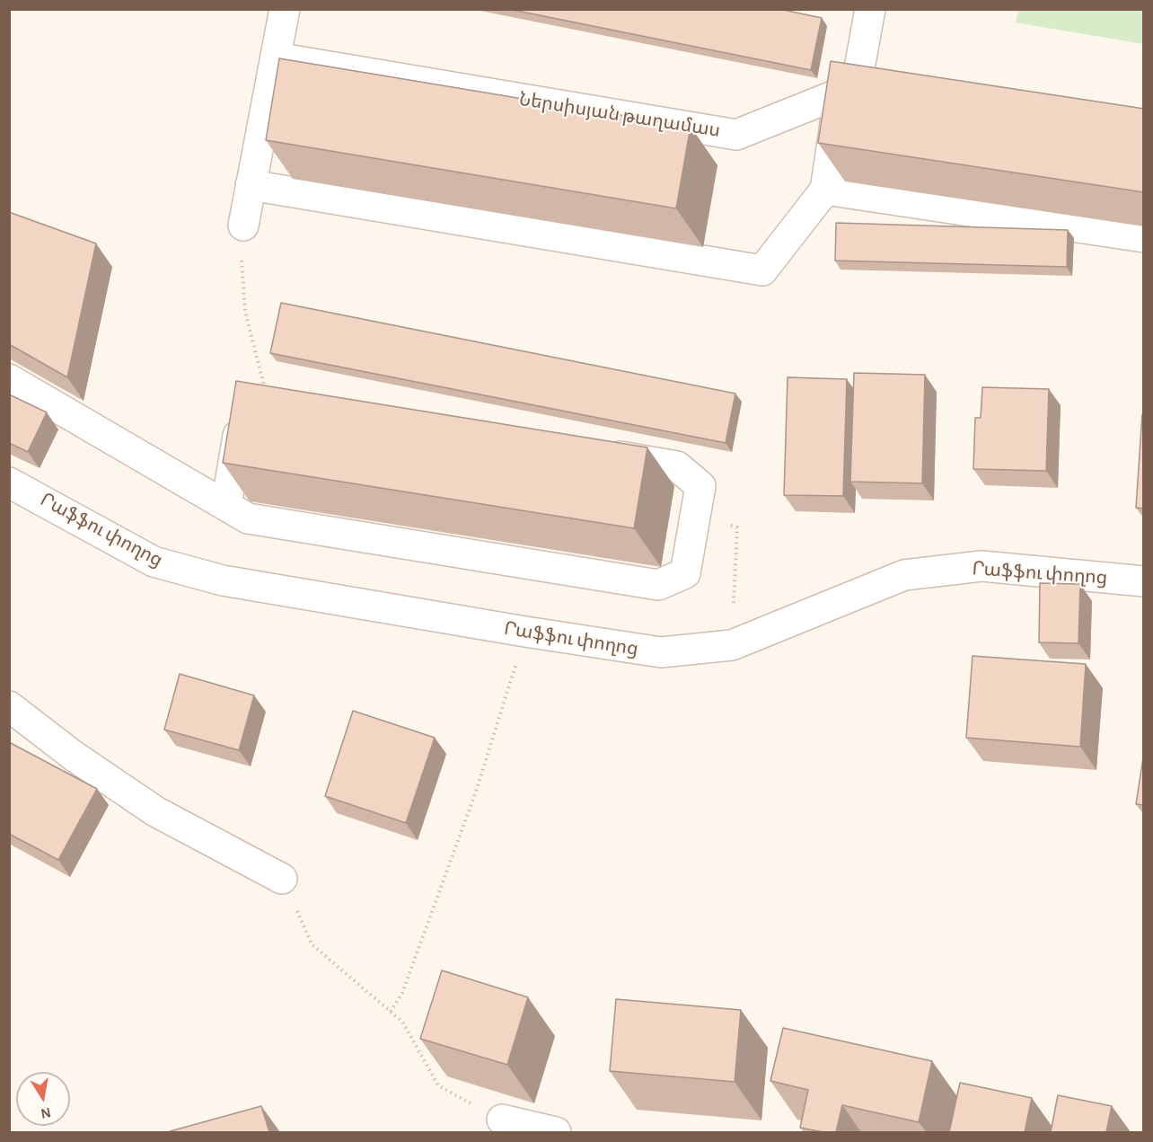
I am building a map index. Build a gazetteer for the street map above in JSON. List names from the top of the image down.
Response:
{
  "streets": {
    "street": ["Ներսիսյան թաղամաս", "Րաֆֆու փողոց"]
  },
  "north": "bottom"
}
